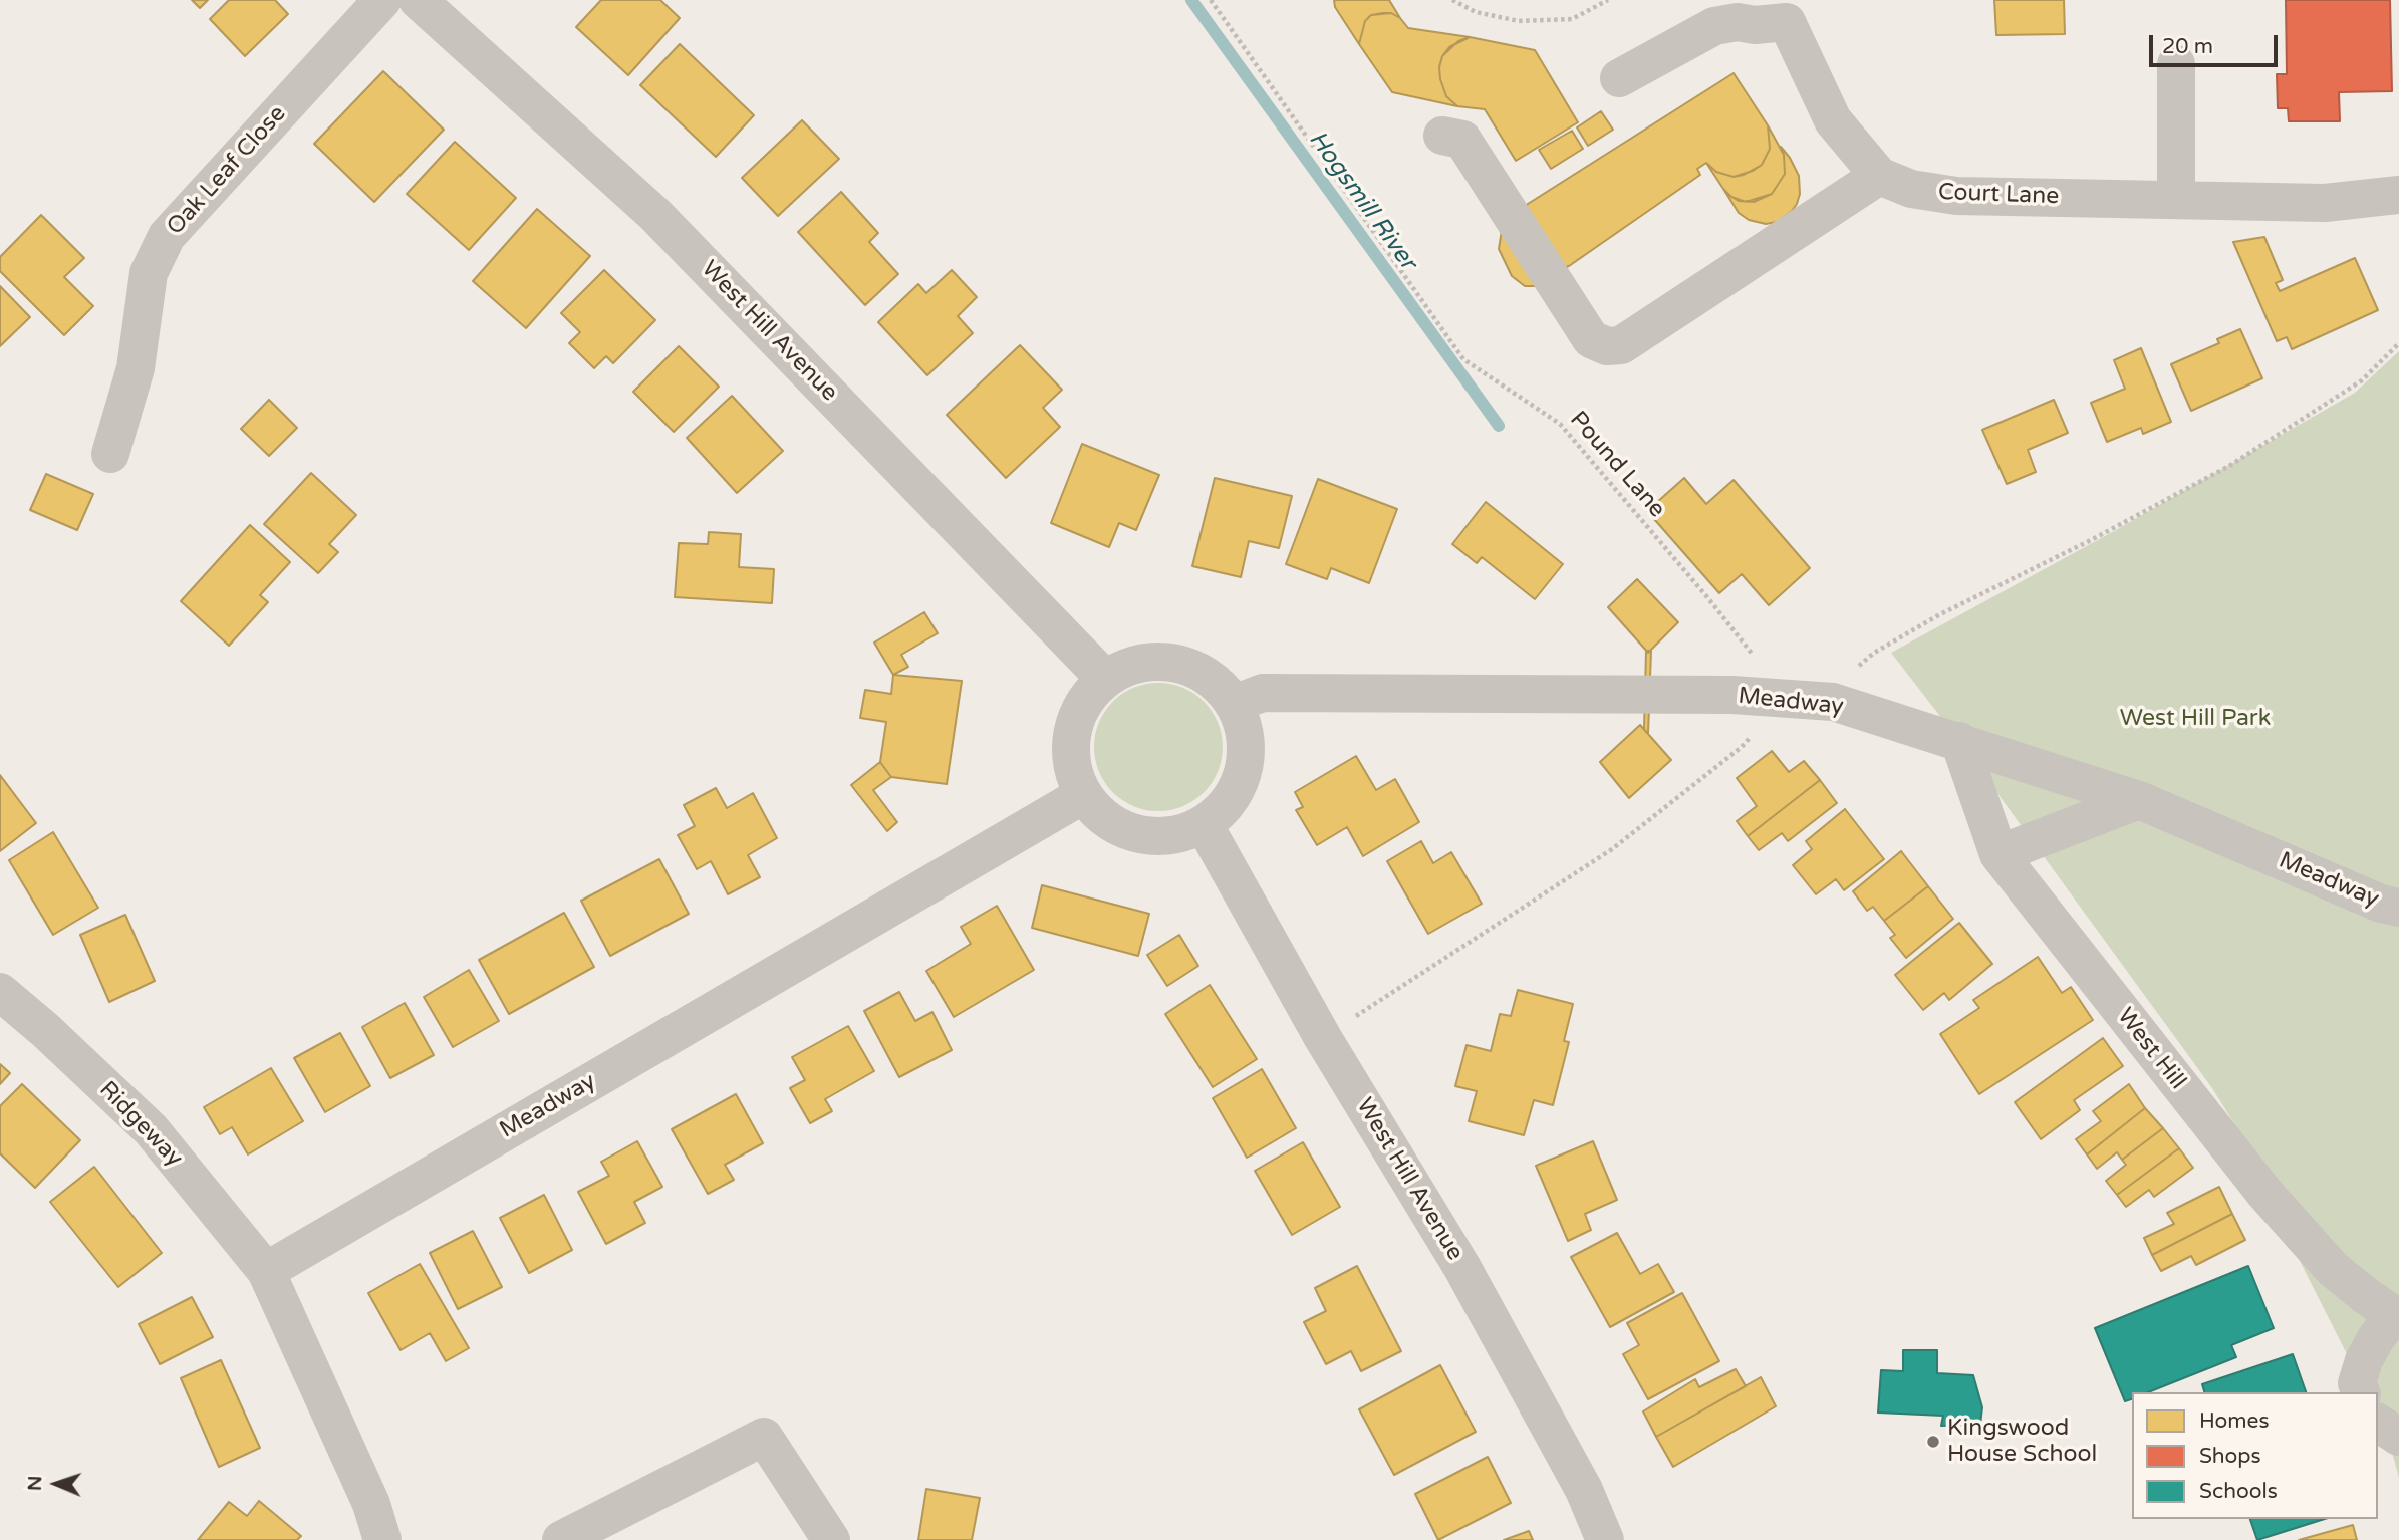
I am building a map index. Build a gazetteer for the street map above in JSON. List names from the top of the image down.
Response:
{
  "streets": {
    "street": [
      "Oak Leaf Close",
      "Court Lane",
      "West Hill Avenue",
      "Meadway",
      "West Hill",
      "Ridgeway"
    ],
    "path": ["Pound Lane"]
  },
  "crossings": [
    ["West Hill Avenue", "Meadway"],
    ["Pound Lane", "Meadway"],
    ["Meadway", "West Hill"],
    ["Meadway", "Ridgeway"]
  ],
  "water": ["Hogsmill River"],
  "parks": ["West Hill Park"],
  "places": ["Kingswood House School"],
  "legend": ["Homes", "Shops", "Schools"],
  "scale_bar": "20 m",
  "north": "left"
}
